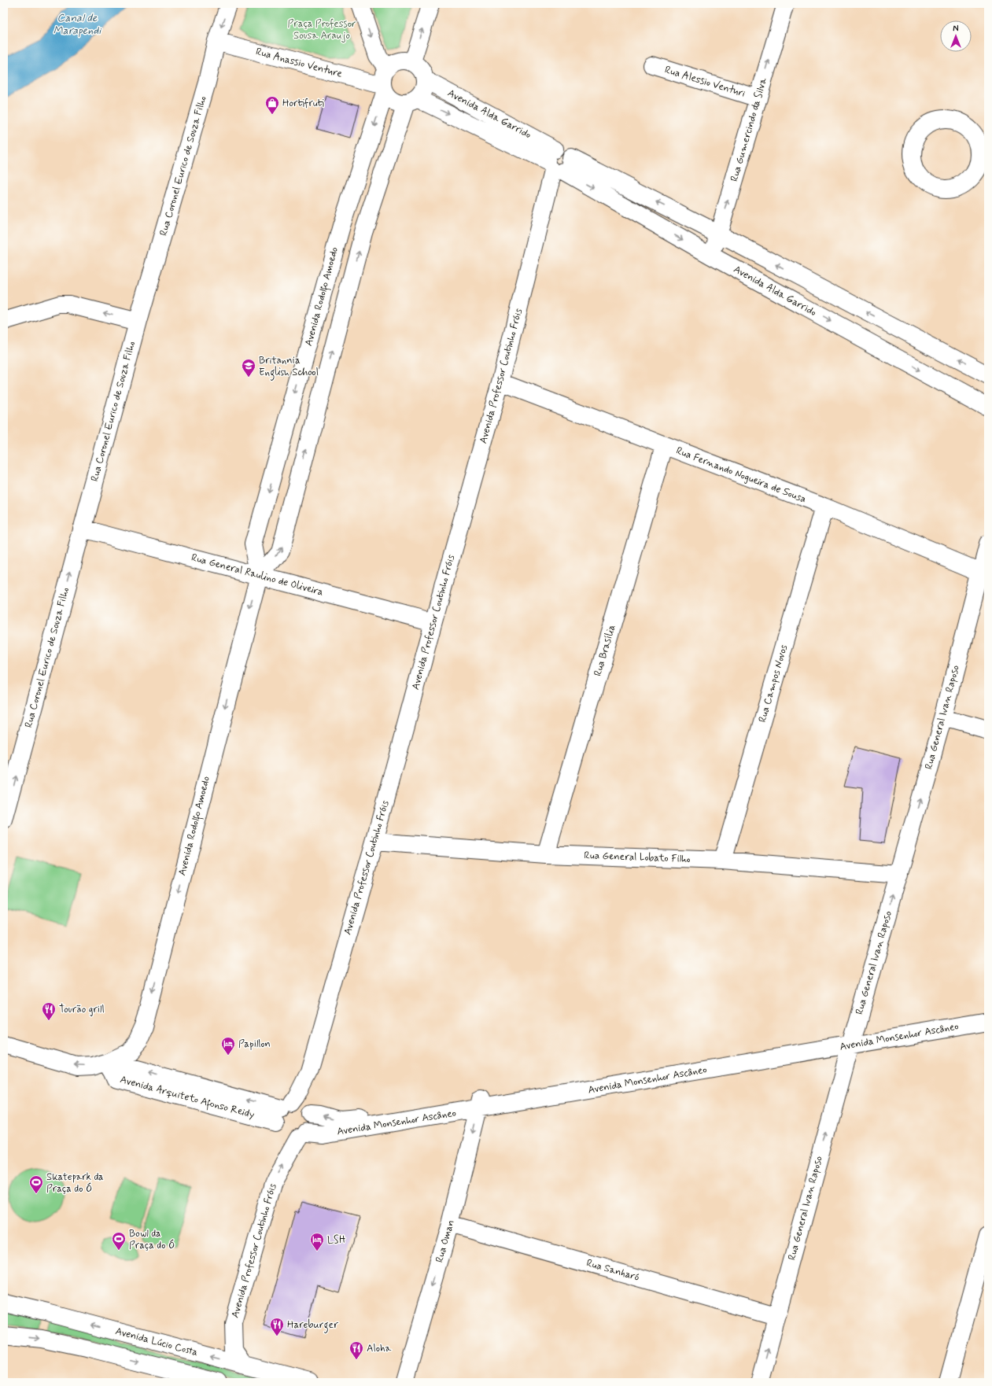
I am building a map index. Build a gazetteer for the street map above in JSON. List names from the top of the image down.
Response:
{
  "streets": {
    "street": [
      "Rua Anassio Venture",
      "Rua Alessio Venturi",
      "Avenida Alda Garrido",
      "Rua Gumercindo da Silva",
      "Rua Coronel Eurico de Souza Filho",
      "Avenida Rodolfo Amoedo",
      "Avenida Professor Coutinho Fróis",
      "Rua Fernando Nogueira de Sousa",
      "Rua General Raulino de Oliveira",
      "Rua Brasília",
      "Rua Campos Novos",
      "Rua General Ivan Raposo",
      "Rua General Lobato Filho",
      "Avenida Monsenhor Ascâneo",
      "Avenida Arquiteto Afonso Reidy",
      "Rua Oman",
      "Rua Sanharó",
      "Avenida Lúcio Costa"
    ]
  },
  "crossings": [
    ["Rua Anassio Venture", "Avenida Alda Garrido"],
    ["Rua Anassio Venture", "Rua Coronel Eurico de Souza Filho"],
    ["Rua Anassio Venture", "Avenida Rodolfo Amoedo"],
    ["Rua Alessio Venturi", "Rua Gumercindo da Silva"],
    ["Avenida Alda Garrido", "Rua Gumercindo da Silva"],
    ["Avenida Alda Garrido", "Avenida Rodolfo Amoedo"],
    ["Avenida Alda Garrido", "Avenida Professor Coutinho Fróis"],
    ["Rua Coronel Eurico de Souza Filho", "Rua General Raulino de Oliveira"],
    ["Avenida Rodolfo Amoedo", "Rua General Raulino de Oliveira"],
    ["Avenida Rodolfo Amoedo", "Avenida Arquiteto Afonso Reidy"],
    ["Avenida Professor Coutinho Fróis", "Rua Fernando Nogueira de Sousa"],
    ["Avenida Professor Coutinho Fróis", "Rua General Raulino de Oliveira"],
    ["Avenida Professor Coutinho Fróis", "Rua General Lobato Filho"],
    ["Avenida Professor Coutinho Fróis", "Avenida Monsenhor Ascâneo"],
    ["Avenida Professor Coutinho Fróis", "Avenida Arquiteto Afonso Reidy"],
    ["Avenida Professor Coutinho Fróis", "Avenida Lúcio Costa"],
    ["Rua Fernando Nogueira de Sousa", "Rua Brasília"],
    ["Rua Fernando Nogueira de Sousa", "Rua Campos Novos"],
    ["Rua Fernando Nogueira de Sousa", "Rua General Ivan Raposo"],
    ["Rua Brasília", "Rua General Lobato Filho"],
    ["Rua Campos Novos", "Rua General Lobato Filho"],
    ["Rua General Ivan Raposo", "Rua General Lobato Filho"],
    ["Rua General Ivan Raposo", "Avenida Monsenhor Ascâneo"],
    ["Rua General Ivan Raposo", "Rua Sanharó"],
    ["Avenida Monsenhor Ascâneo", "Avenida Arquiteto Afonso Reidy"],
    ["Avenida Monsenhor Ascâneo", "Rua Oman"],
    ["Rua Oman", "Rua Sanharó"]
  ],
  "one_way": ["Rua Gumercindo da Silva", "Rua General Ivan Raposo", "Rua Oman"],
  "water": ["Canal de Marapendi"],
  "parks": ["Praça Professor Sousa Araujo"],
  "places": {
    "shop": ["Hortifruti"],
    "school or university": ["Britannia English School"],
    "restaurant": ["Tourão grill", "Hareburger", "Aloha"],
    "hotel": ["Papillon", "LSH"],
    "sports": ["Skatepark da Praça do Ó", "Bowl da Praça do Ó"]
  },
  "north": "top"
}
